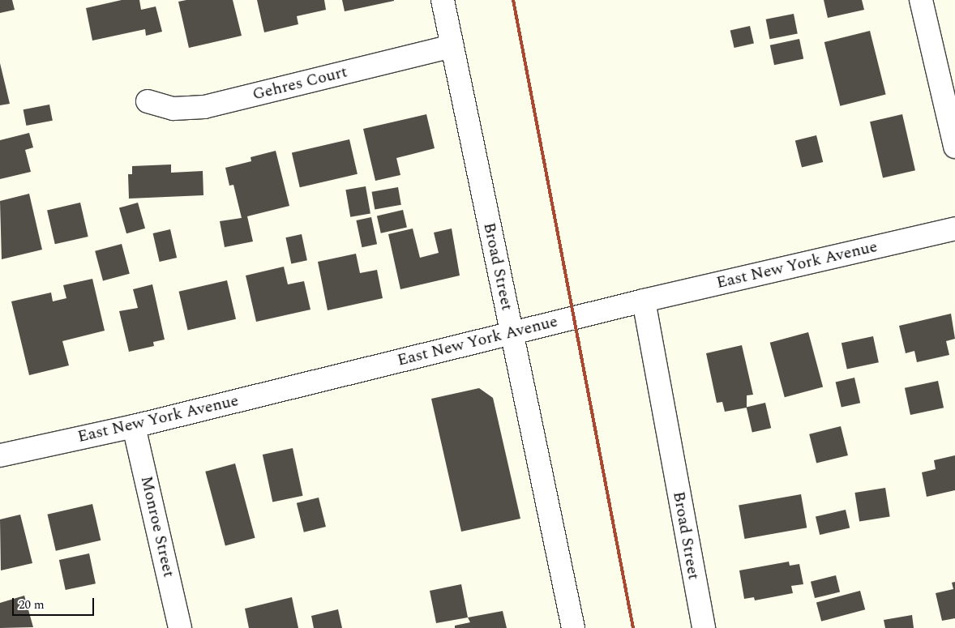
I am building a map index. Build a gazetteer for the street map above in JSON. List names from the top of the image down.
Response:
{
  "streets": {
    "street": [
      "Gehres Court",
      "East New York Avenue",
      "Broad Street",
      "Monroe Street"
    ]
  },
  "crossings": [
    ["Gehres Court", "Broad Street"],
    ["East New York Avenue", "Broad Street"],
    ["East New York Avenue", "Monroe Street"]
  ],
  "scale_bar": "20 m"
}
